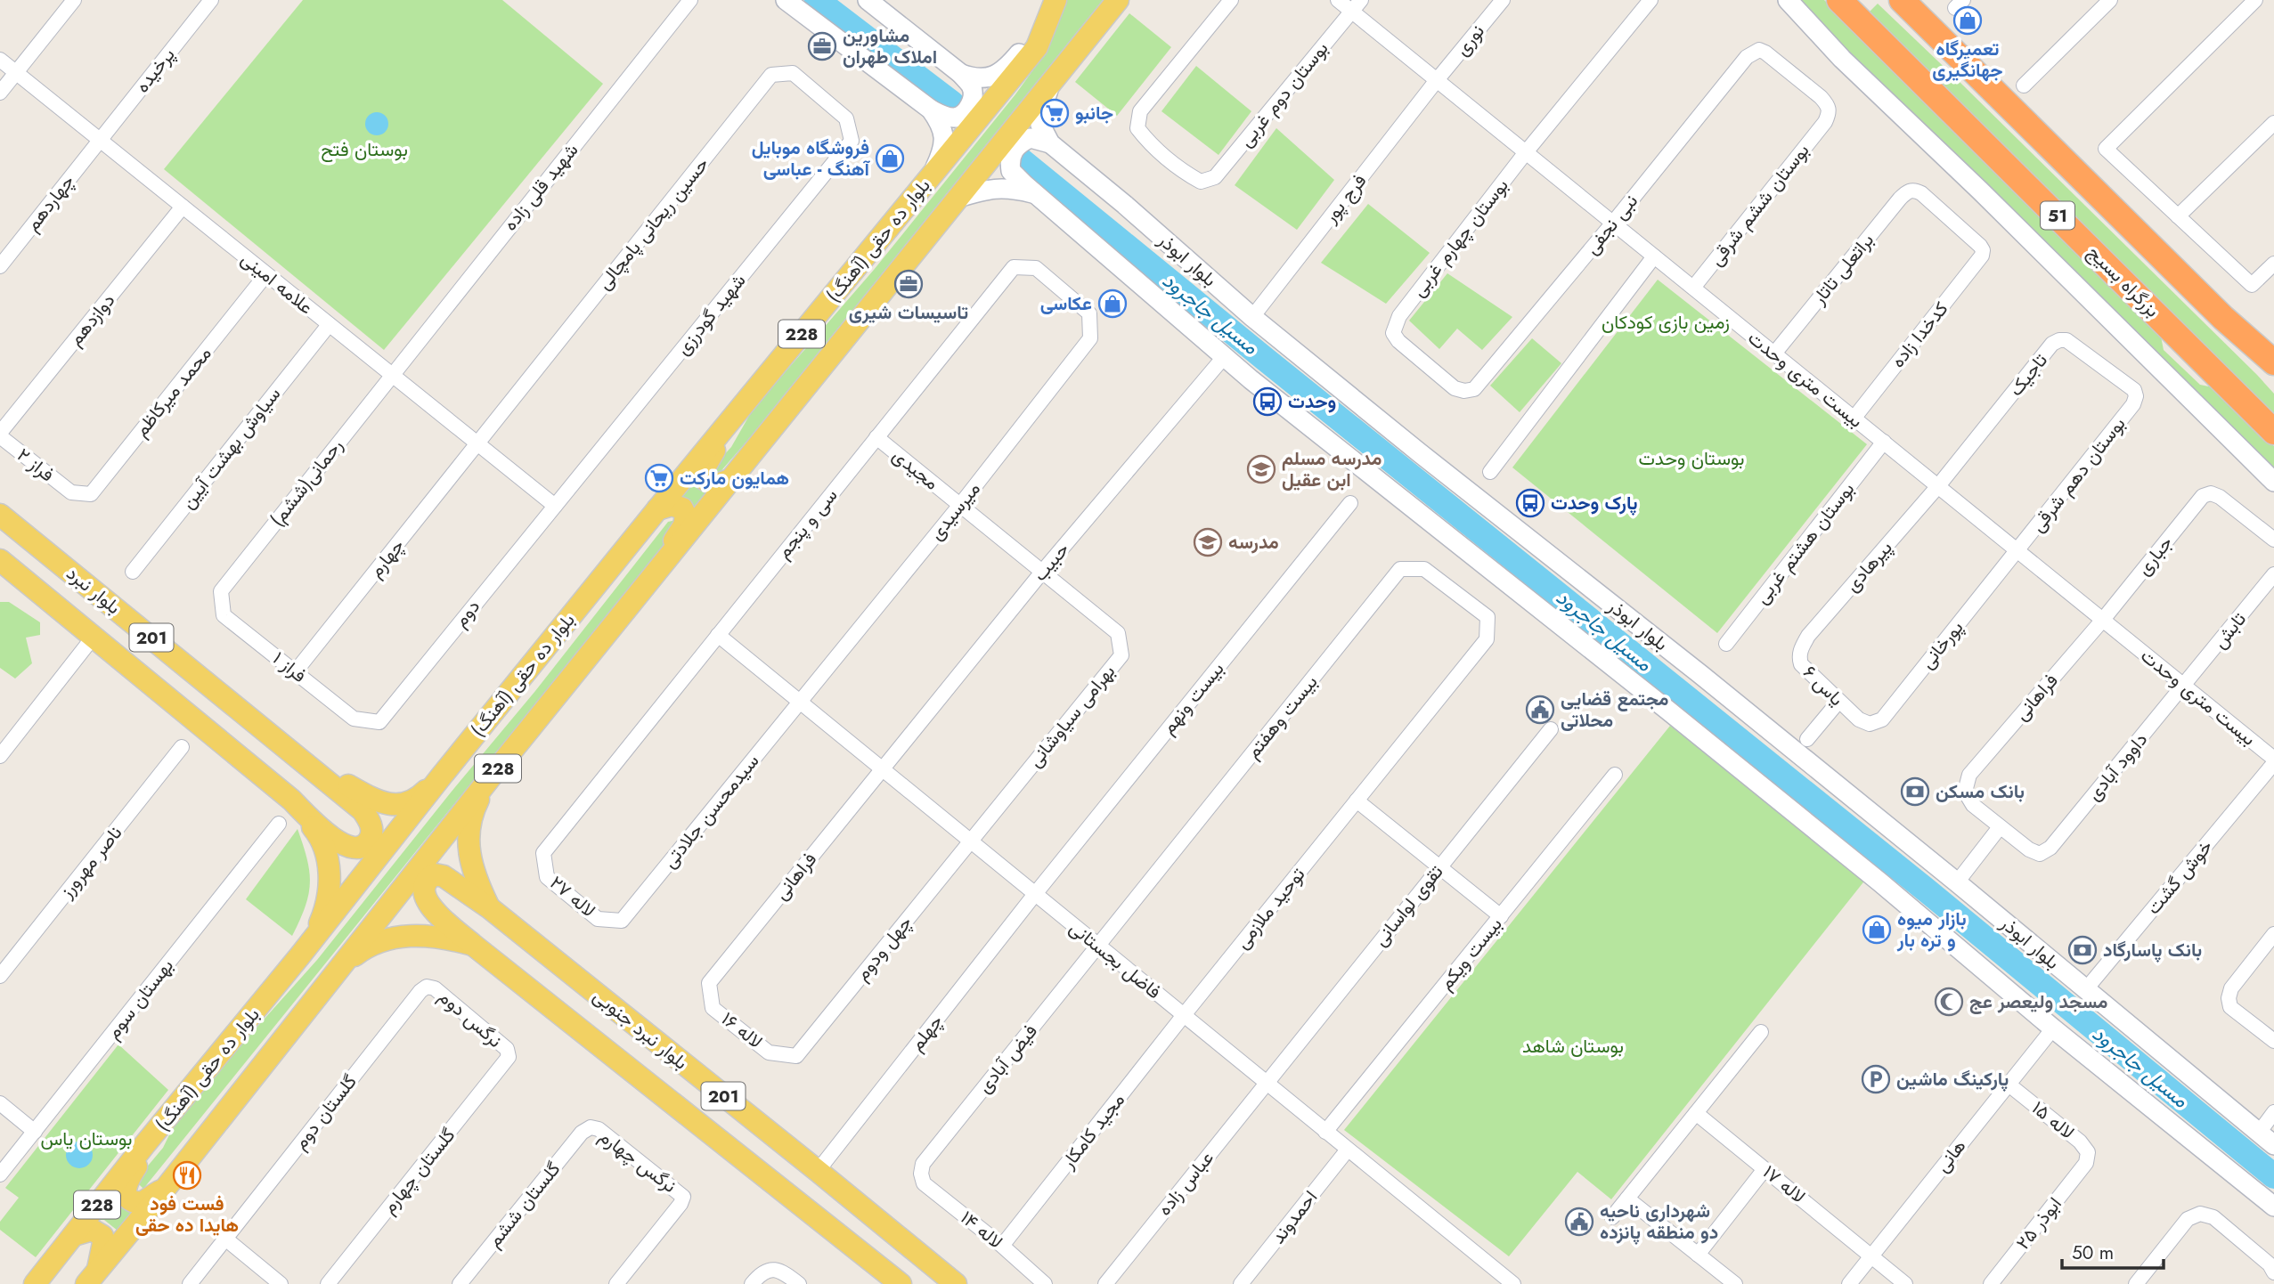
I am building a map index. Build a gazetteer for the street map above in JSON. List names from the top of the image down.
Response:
{
  "streets": {
    "highway": ["51", "بزرگراه بسیج"],
    "main road": [
      "بلوار ده حقی (آهنگ)",
      "بلوار ابوذر",
      "228",
      "بلوار نبرد",
      "201",
      "بلوار نبرد جنوبی"
    ],
    "street": [
      "نوری",
      "پرخیده",
      "بوستان دوم غربی",
      "شهید قلی زاده",
      "فرج پور",
      "چهاردهم",
      "بوستان ششم شرقی",
      "حسین ریحانی پامچالی",
      "نبی نجفی",
      "بوستان چهارم غربی",
      "براتعلی تاتار",
      "علامه امینی",
      "شهید گودرزی",
      "دوازدهم",
      "کدخدا زاده",
      "تاجیک",
      "بیست متری وحدت",
      "محمد میرکاظم",
      "سیاوش بهشت آیین",
      "فراز ۲",
      "مجیدی",
      "بوستان دهم شرقی",
      "رحمانی(ششم)",
      "میرسیدی",
      "سی و پنجم",
      "بوستان هشتم غربی",
      "جباری",
      "چهارم",
      "حبیب",
      "پیرهادی",
      "دوم",
      "تابش",
      "پورخانی",
      "فراز ۱",
      "یاس ۶",
      "فراهانی",
      "بیست ونهم",
      "بهرامی سیاوشانی",
      "بیست وهفتم",
      "داوود آبادی",
      "سیدمحسن جلادتی",
      "ناصر مهرورز",
      "خوش گشت",
      "لاله ۲۷",
      "تقوی لواسانی",
      "توحید ملازمی",
      "چهل ودوم",
      "بیست ویکم",
      "فاضل بجستانی",
      "بهستان سوم",
      "نرگس دوم",
      "لاله ۱۶",
      "چهلم",
      "فیض آبادی",
      "گلستان دوم",
      "لاله ۱۵",
      "مجید کامکار",
      "هانی",
      "نرگس چهارم",
      "گلستان چهارم",
      "عباس زاده",
      "لاله ۱۷",
      "گلستان ششم",
      "احمدوند",
      "ابوذر ۲۵",
      "لاله ۱۴"
    ]
  },
  "crossings": [
    ["نوری", "فرج پور"],
    ["نوری", "بیست متری وحدت"],
    ["پرخیده", "چهاردهم"],
    ["پرخیده", "علامه امینی"],
    ["بوستان دوم غربی", "بیست متری وحدت"],
    ["شهید قلی زاده", "علامه امینی"],
    ["شهید قلی زاده", "رحمانی(ششم)"],
    ["فرج پور", "بلوار ابوذر"],
    ["فرج پور", "بیست متری وحدت"],
    ["چهاردهم", "علامه امینی"],
    ["بوستان ششم شرقی", "نبی نجفی"],
    ["بوستان ششم شرقی", "بیست متری وحدت"],
    ["حسین ریحانی پامچالی", "علامه امینی"],
    ["حسین ریحانی پامچالی", "شهید گودرزی"],
    ["حسین ریحانی پامچالی", "چهارم"],
    ["نبی نجفی", "بوستان چهارم غربی"],
    ["نبی نجفی", "بیست متری وحدت"],
    ["بوستان چهارم غربی", "بیست متری وحدت"],
    ["بلوار ده حقی (آهنگ)", "228"],
    ["بلوار ده حقی (آهنگ)", "بلوار نبرد جنوبی"],
    ["بلوار ابوذر", "خوش گشت"],
    ["براتعلی تاتار", "کدخدا زاده"],
    ["براتعلی تاتار", "بیست متری وحدت"],
    ["علامه امینی", "شهید گودرزی"],
    ["علامه امینی", "دوازدهم"],
    ["علامه امینی", "محمد میرکاظم"],
    ["علامه امینی", "سیاوش بهشت آیین"],
    ["علامه امینی", "رحمانی(ششم)"],
    ["علامه امینی", "چهارم"],
    ["علامه امینی", "دوم"],
    ["شهید گودرزی", "دوم"],
    ["دوازدهم", "فراز ۲"],
    ["کدخدا زاده", "بیست متری وحدت"],
    ["تاجیک", "بیست متری وحدت"],
    ["تاجیک", "بوستان دهم شرقی"],
    ["تاجیک", "پیرهادی"],
    ["بیست متری وحدت", "بوستان دهم شرقی"],
    ["بیست متری وحدت", "بوستان هشتم غربی"],
    ["بیست متری وحدت", "جباری"],
    ["بیست متری وحدت", "پیرهادی"],
    ["بیست متری وحدت", "تابش"],
    ["بیست متری وحدت", "پورخانی"],
    ["بیست متری وحدت", "فراهانی"],
    ["بیست متری وحدت", "داوود آبادی"],
    ["محمد میرکاظم", "فراز ۲"],
    ["مجیدی", "میرسیدی"],
    ["مجیدی", "سی و پنجم"],
    ["مجیدی", "حبیب"],
    ["مجیدی", "بهرامی سیاوشانی"],
    ["بوستان دهم شرقی", "پورخانی"],
    ["رحمانی(ششم)", "فراز ۱"],
    ["میرسیدی", "سی و پنجم"],
    ["میرسیدی", "سیدمحسن جلادتی"],
    ["میرسیدی", "فاضل بجستانی"],
    ["سی و پنجم", "لاله ۲۷"],
    ["سی و پنجم", "فاضل بجستانی"],
    ["جباری", "فراهانی"],
    ["چهارم", "فراز ۱"],
    ["حبیب", "فراهانی"],
    ["حبیب", "بهرامی سیاوشانی"],
    ["حبیب", "فاضل بجستانی"],
    ["پیرهادی", "یاس ۶"],
    ["بلوار نبرد", "201"],
    ["دوم", "فراز ۱"],
    ["تابش", "داوود آبادی"],
    ["201", "بلوار نبرد جنوبی"],
    ["پورخانی", "یاس ۶"],
    ["فراهانی", "داوود آبادی"],
    ["فراهانی", "فاضل بجستانی"],
    ["فراهانی", "لاله ۱۶"],
    ["بیست ونهم", "فاضل بجستانی"],
    ["بیست ونهم", "چهلم"],
    ["بهرامی سیاوشانی", "چهل ودوم"],
    ["بهرامی سیاوشانی", "فاضل بجستانی"],
    ["بیست وهفتم", "توحید ملازمی"],
    ["بیست وهفتم", "فاضل بجستانی"],
    ["بیست وهفتم", "فیض آبادی"],
    ["سیدمحسن جلادتی", "لاله ۲۷"],
    ["سیدمحسن جلادتی", "فاضل بجستانی"],
    ["تقوی لواسانی", "فاضل بجستانی"],
    ["تقوی لواسانی", "عباس زاده"],
    ["توحید ملازمی", "فاضل بجستانی"],
    ["توحید ملازمی", "مجید کامکار"],
    ["چهل ودوم", "فاضل بجستانی"],
    ["چهل ودوم", "لاله ۱۶"],
    ["بیست ویکم", "فاضل بجستانی"],
    ["فاضل بجستانی", "چهلم"],
    ["فاضل بجستانی", "فیض آبادی"],
    ["فاضل بجستانی", "مجید کامکار"],
    ["فاضل بجستانی", "عباس زاده"],
    ["فاضل بجستانی", "احمدوند"],
    ["نرگس دوم", "گلستان دوم"],
    ["نرگس دوم", "گلستان چهارم"],
    ["بلوار نبرد جنوبی", "چهلم"],
    ["فیض آبادی", "لاله ۱۴"],
    ["لاله ۱۵", "هانی"],
    ["لاله ۱۵", "ابوذر ۲۵"],
    ["مجید کامکار", "لاله ۱۴"],
    ["هانی", "لاله ۱۷"],
    ["نرگس چهارم", "گلستان ششم"]
  ],
  "water": ["مسیل جاجرود"],
  "parks": [
    "بوستان فتح",
    "زمین بازی کودکان",
    "بوستان وحدت",
    "بوستان شاهد",
    "بوستان یاس"
  ],
  "places": {
    "shop": [
      "تعمیرگاه جهانگیری",
      "فروشگاه موبایل آهنگ - عباسی",
      "عکاسى",
      "بازار میوه و تره بار"
    ],
    "office": ["مشاورین املاک طهران", "تاسیسات شیری"],
    "supermarket": ["جانبو", "همایون مارکت"],
    "bus stop": ["وحدت", "پارک وحدت"],
    "school or university": ["مدرسه مسلم ابن عقیل", "مدرسه"],
    "public building": ["مجتمع قضایی محلاتی", "شهرداری ناحیه دو منطقه پانزده"],
    "bank": ["بانک مسکن", "بانک پاسارگاد"],
    "mosque": ["مسجد ولیعصر عج"],
    "parking": ["پارکینگ ماشین"],
    "restaurant": ["فست فود هایدا ده حقی"]
  },
  "scale_bar": "50 m"
}
